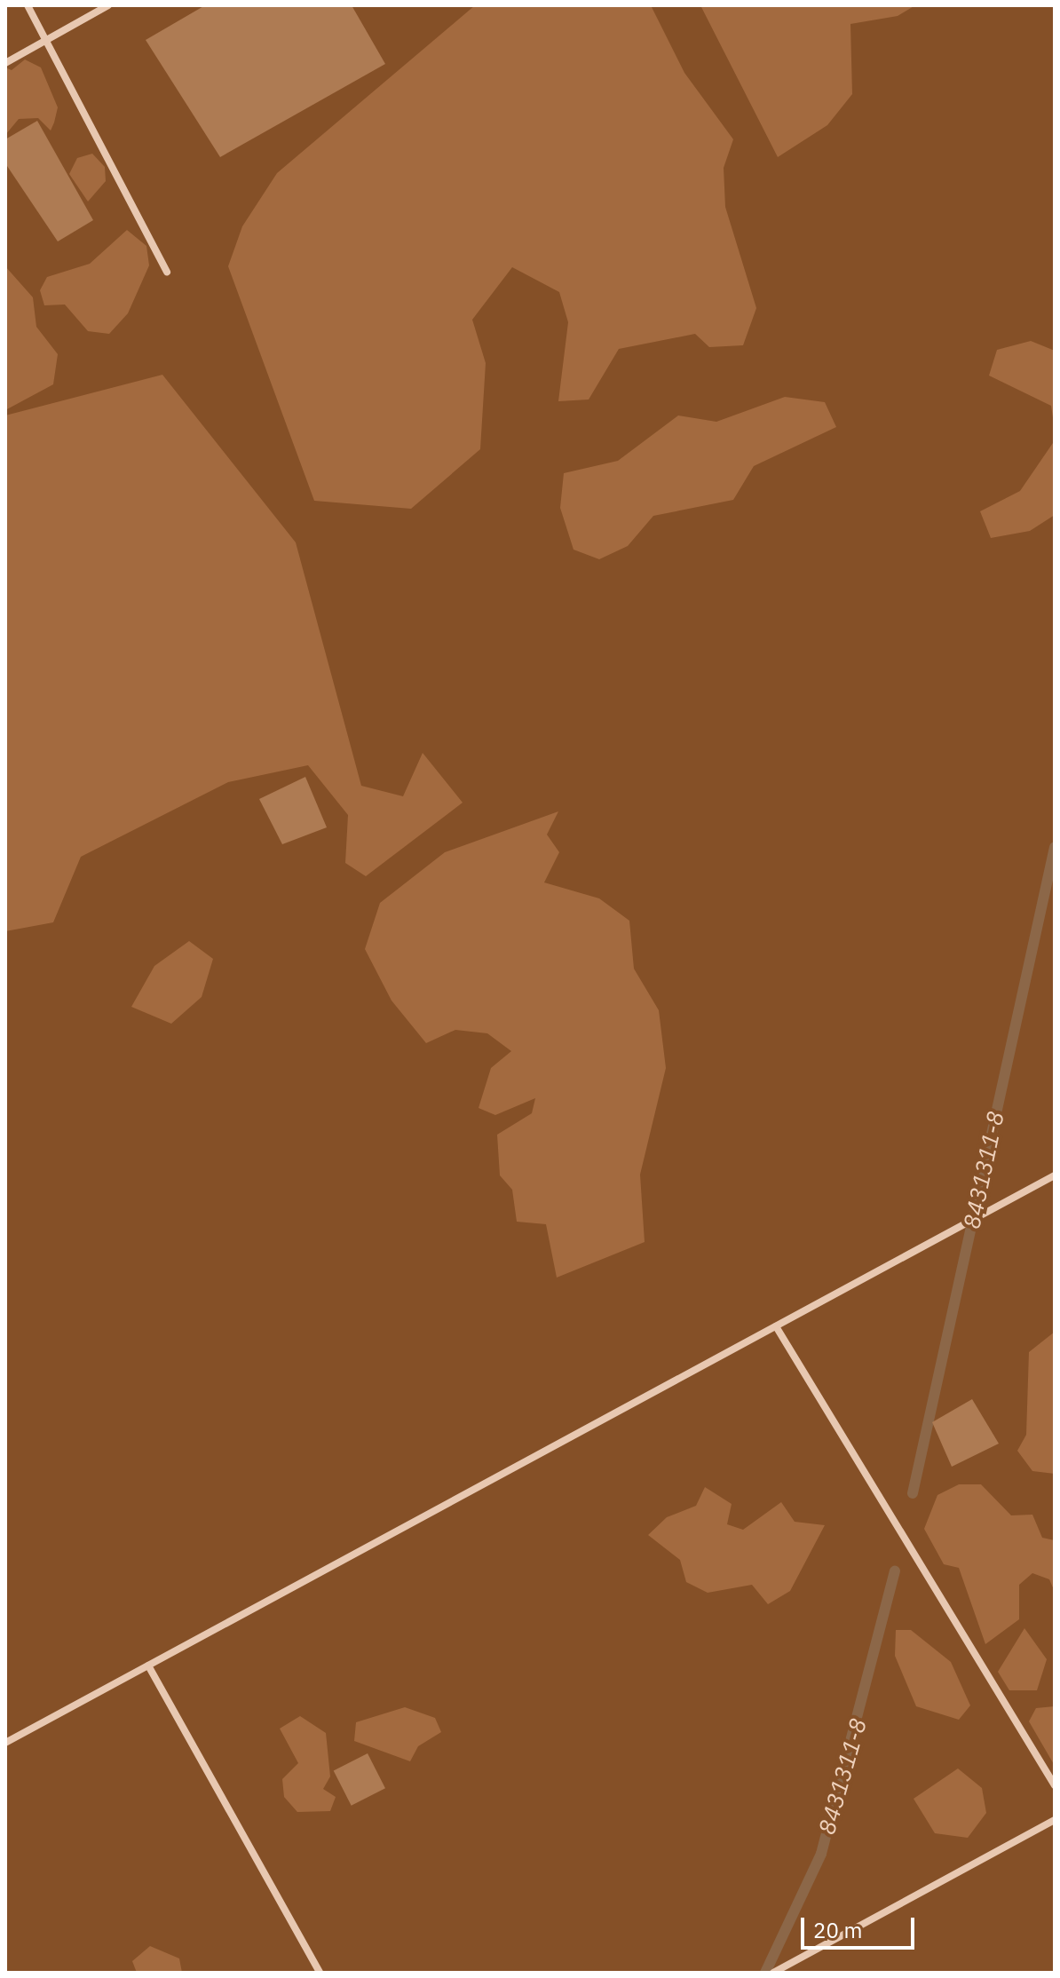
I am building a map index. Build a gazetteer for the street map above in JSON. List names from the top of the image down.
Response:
{
  "water": ["8431311-8"],
  "scale_bar": "20 m"
}
